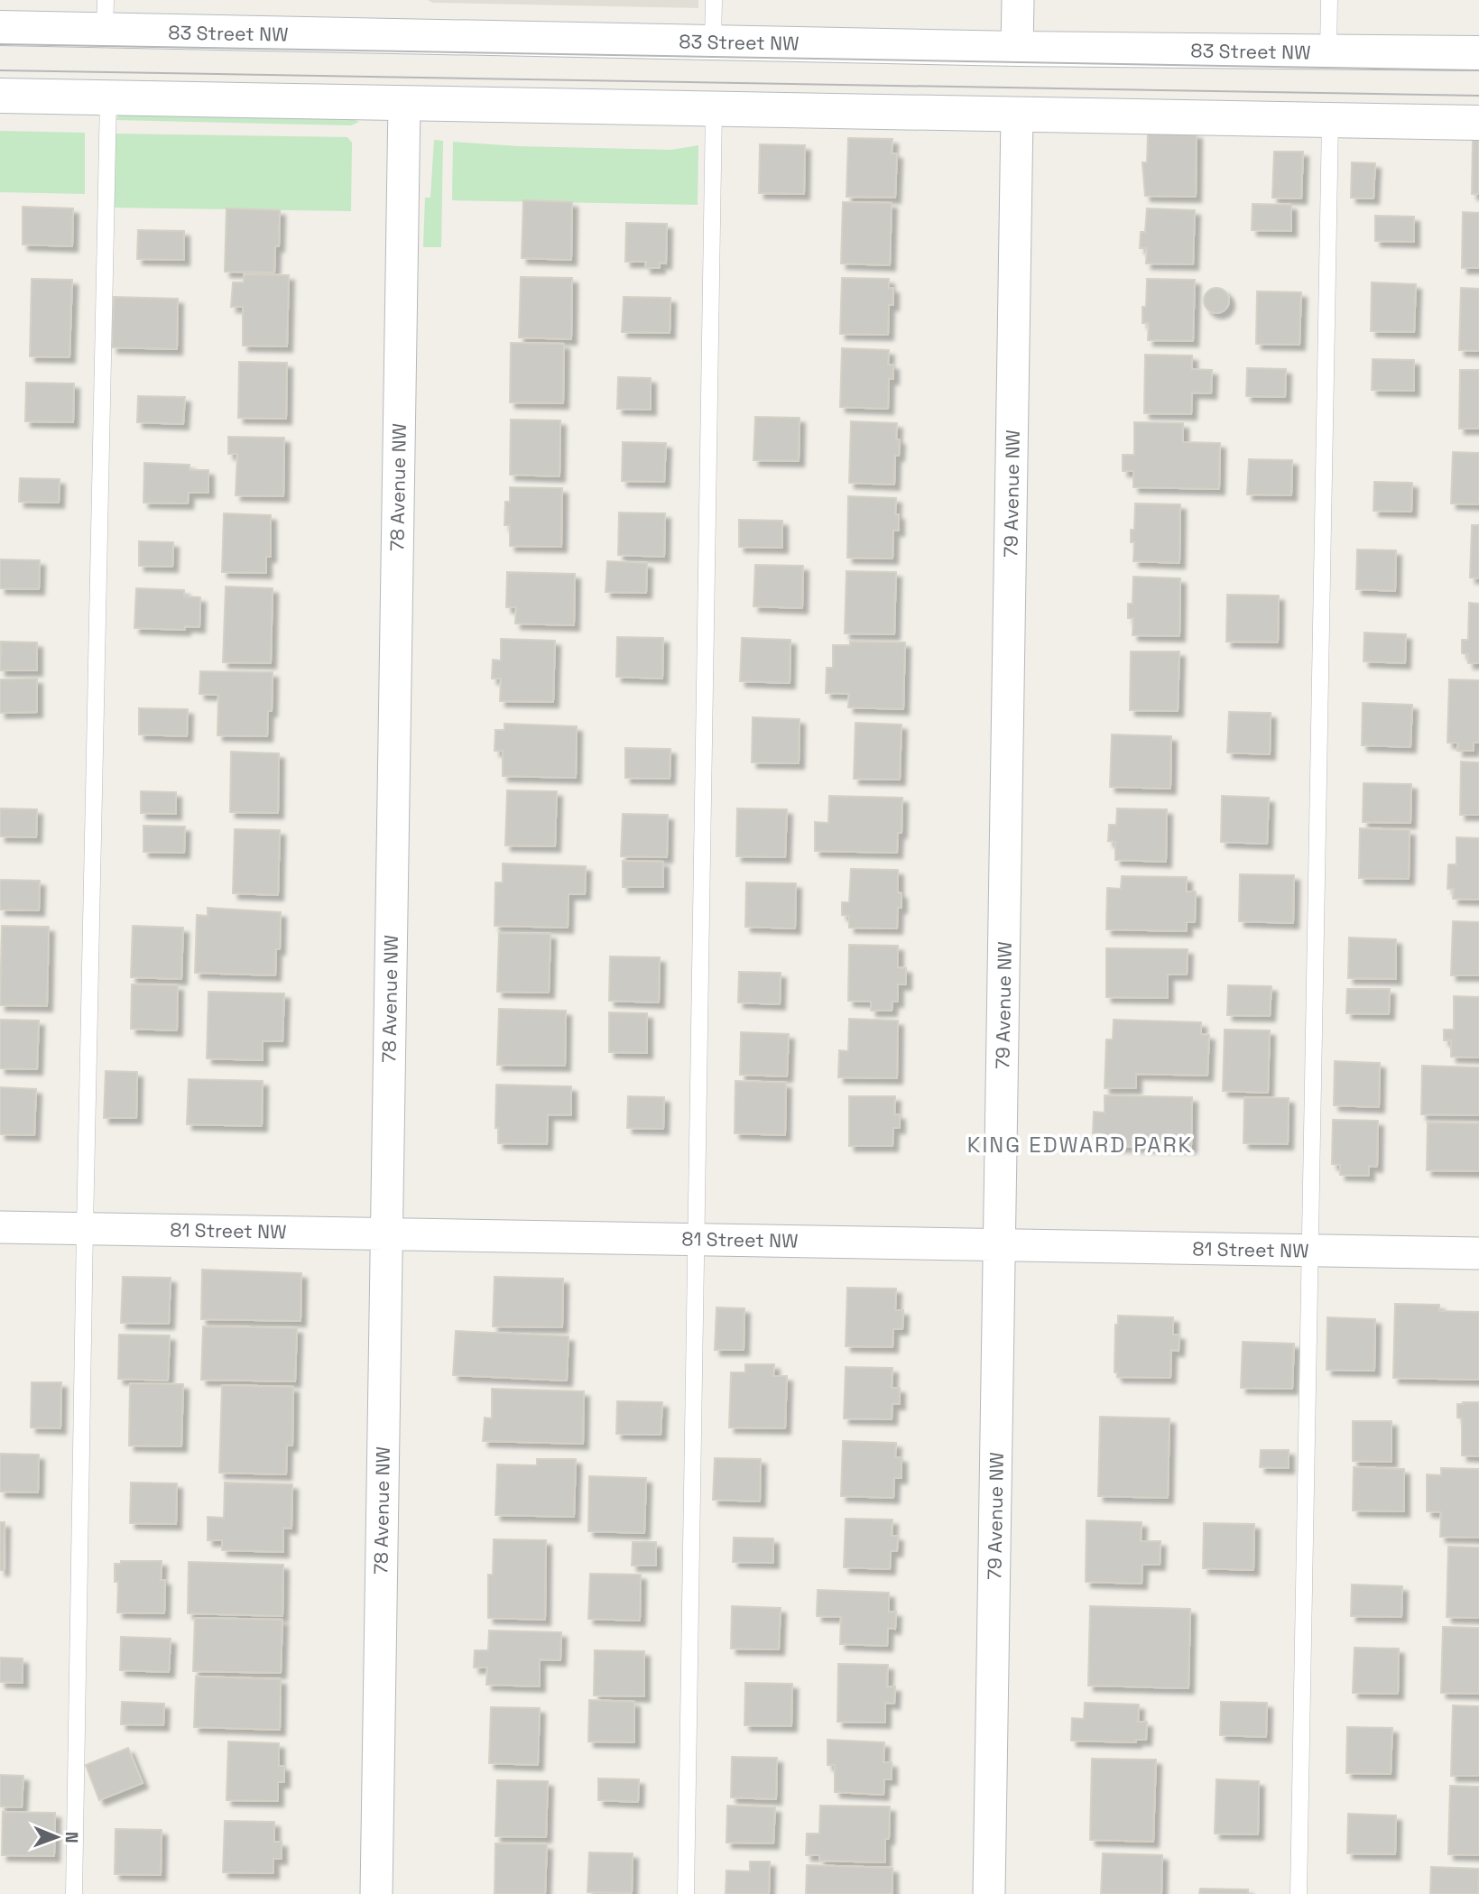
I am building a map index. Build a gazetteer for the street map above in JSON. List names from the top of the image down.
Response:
{
  "streets": {
    "main road": ["83 Street NW"],
    "street": ["78 Avenue NW", "79 Avenue NW", "81 Street NW"]
  },
  "crossings": [
    ["78 Avenue NW", "81 Street NW"],
    ["79 Avenue NW", "81 Street NW"]
  ],
  "districts": ["KING EDWARD PARK"],
  "north": "right"
}
